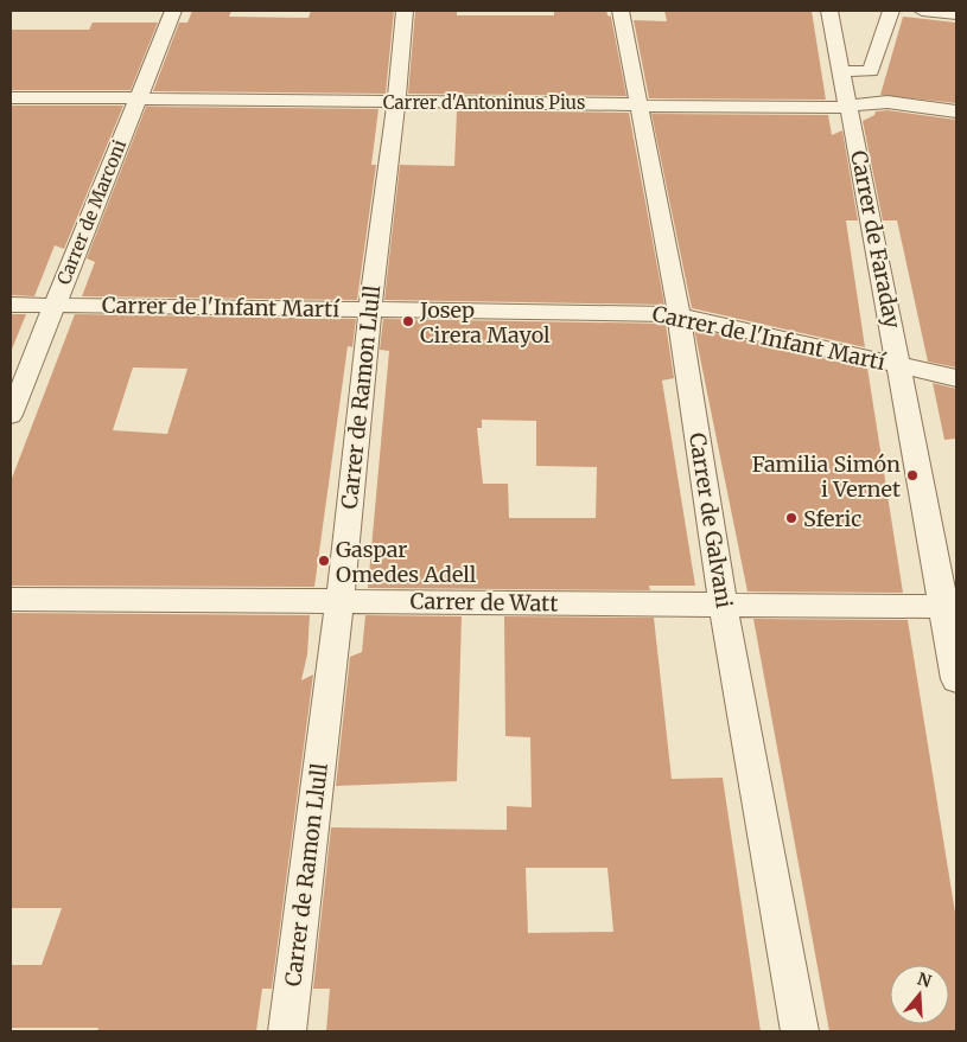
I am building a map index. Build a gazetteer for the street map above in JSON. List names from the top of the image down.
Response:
{
  "streets": {
    "street": [
      "Carrer d'Antoninus Pius",
      "Carrer de Marconi",
      "Carrer de Faraday",
      "Carrer de l'Infant Martí",
      "Carrer de Ramon Llull",
      "Carrer de Galvani",
      "Carrer de Watt"
    ]
  },
  "crossings": [
    ["Carrer d'Antoninus Pius", "Carrer de Marconi"],
    ["Carrer d'Antoninus Pius", "Carrer de Faraday"],
    ["Carrer d'Antoninus Pius", "Carrer de Ramon Llull"],
    ["Carrer d'Antoninus Pius", "Carrer de Galvani"],
    ["Carrer de Marconi", "Carrer de l'Infant Martí"],
    ["Carrer de Faraday", "Carrer de l'Infant Martí"],
    ["Carrer de Faraday", "Carrer de Watt"],
    ["Carrer de l'Infant Martí", "Carrer de Ramon Llull"],
    ["Carrer de l'Infant Martí", "Carrer de Galvani"],
    ["Carrer de Ramon Llull", "Carrer de Watt"],
    ["Carrer de Galvani", "Carrer de Watt"]
  ],
  "places": [
    "Josep Cirera Mayol",
    "Familia Simón i Vernet",
    "Sferic",
    "Gaspar Omedes Adell"
  ],
  "north": "top"
}
